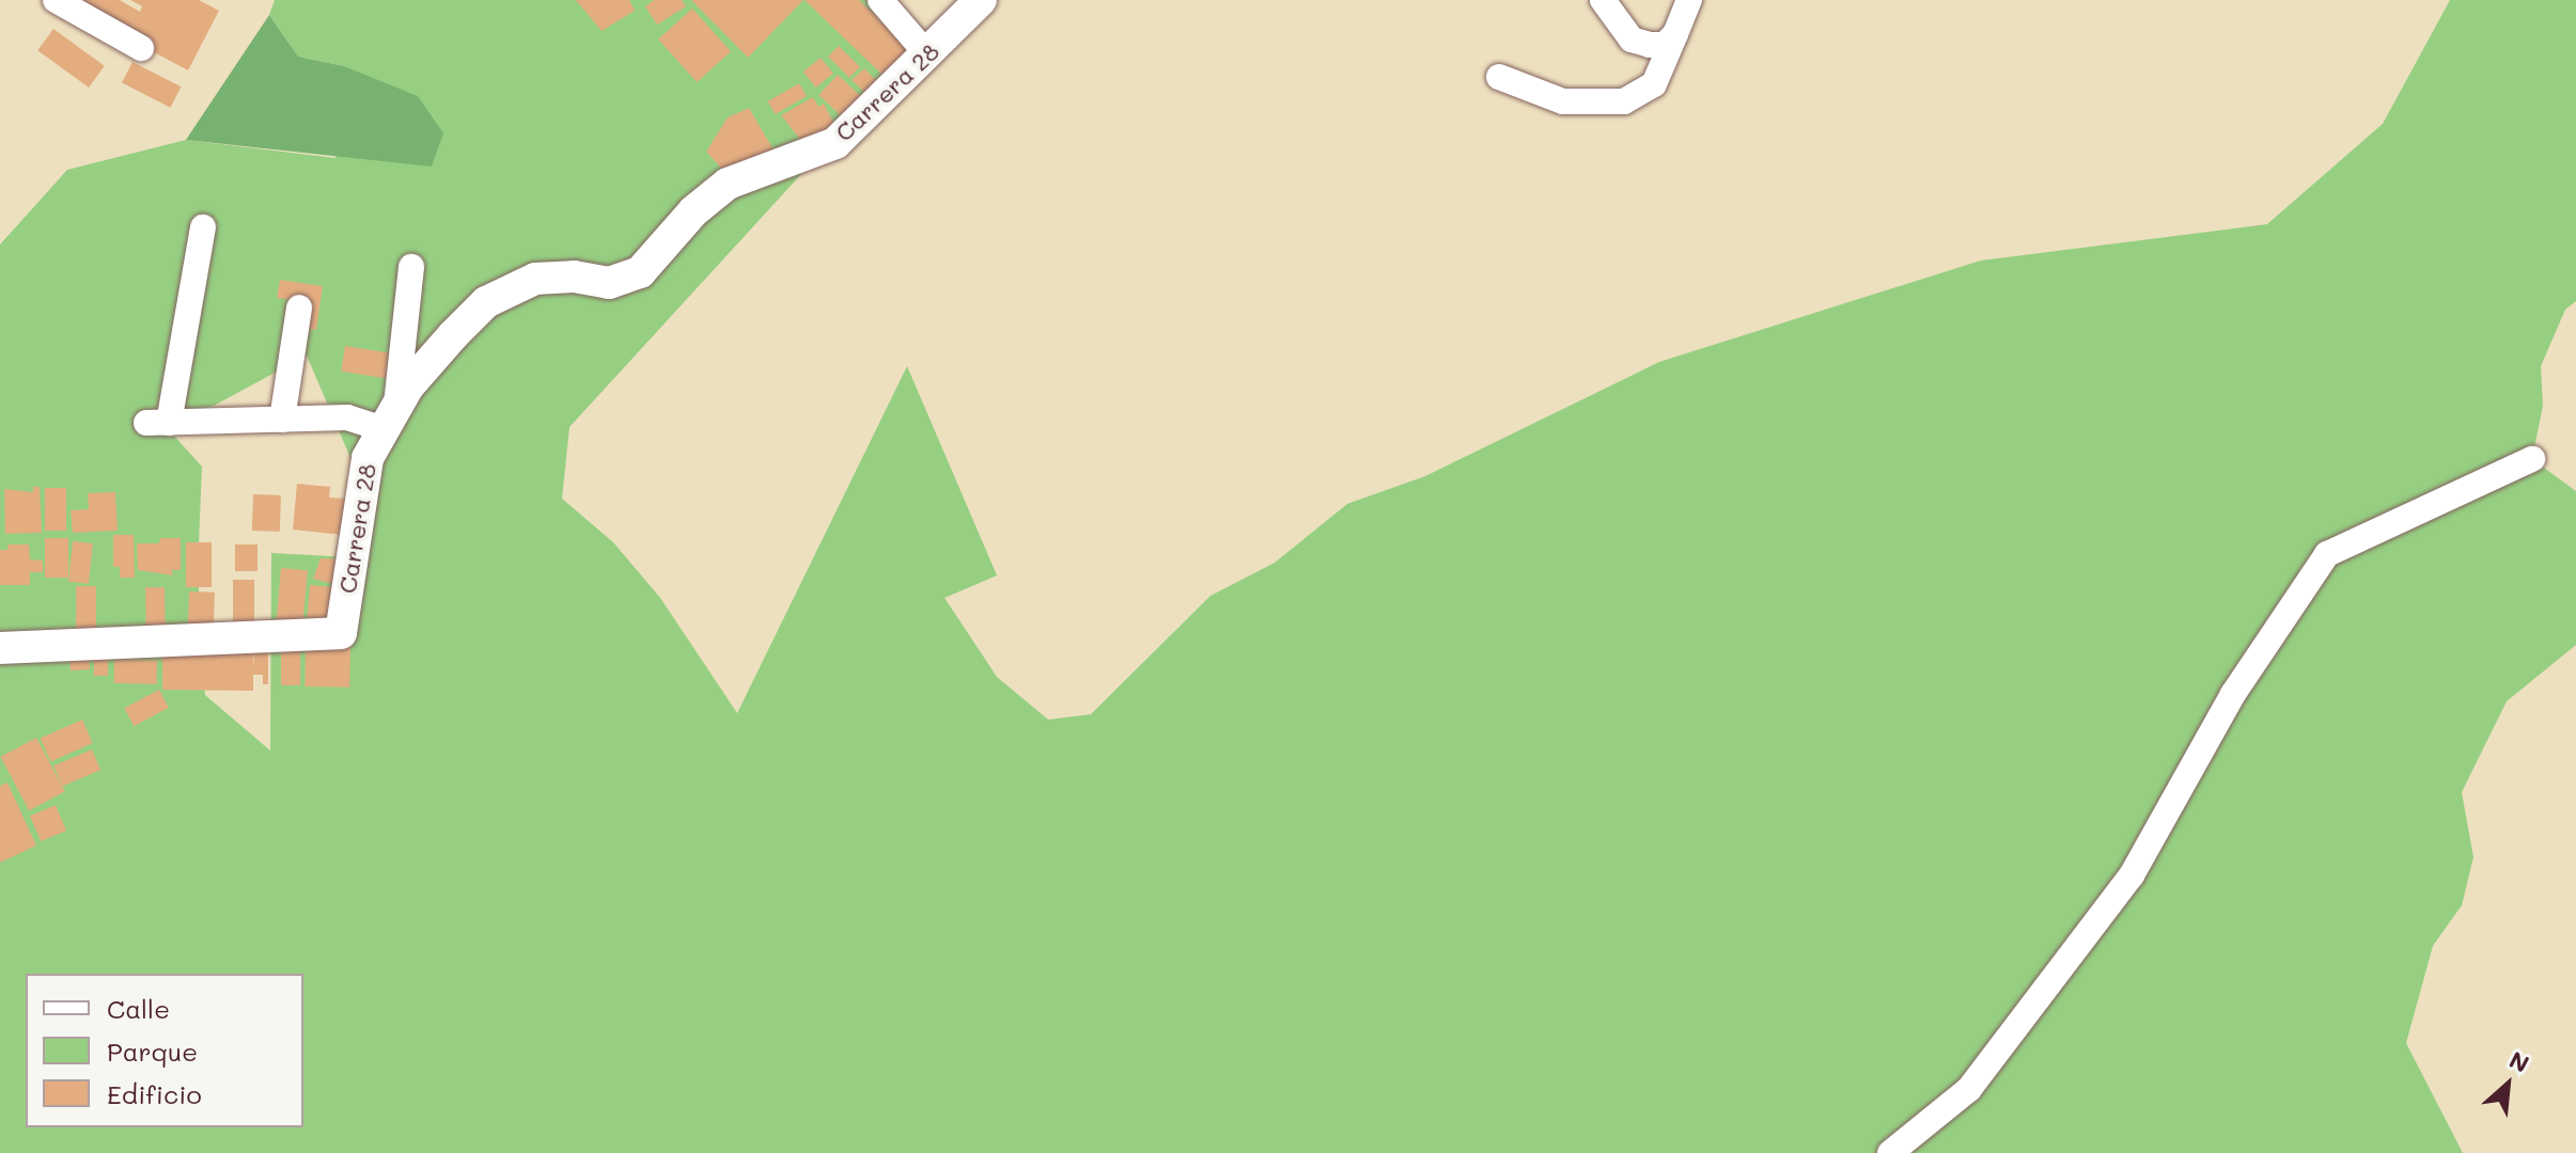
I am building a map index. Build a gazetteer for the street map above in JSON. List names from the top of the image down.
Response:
{
  "streets": {
    "street": ["Carrera 28"]
  },
  "legend": ["Calle", "Parque", "Edificio"],
  "north": "top right"
}
